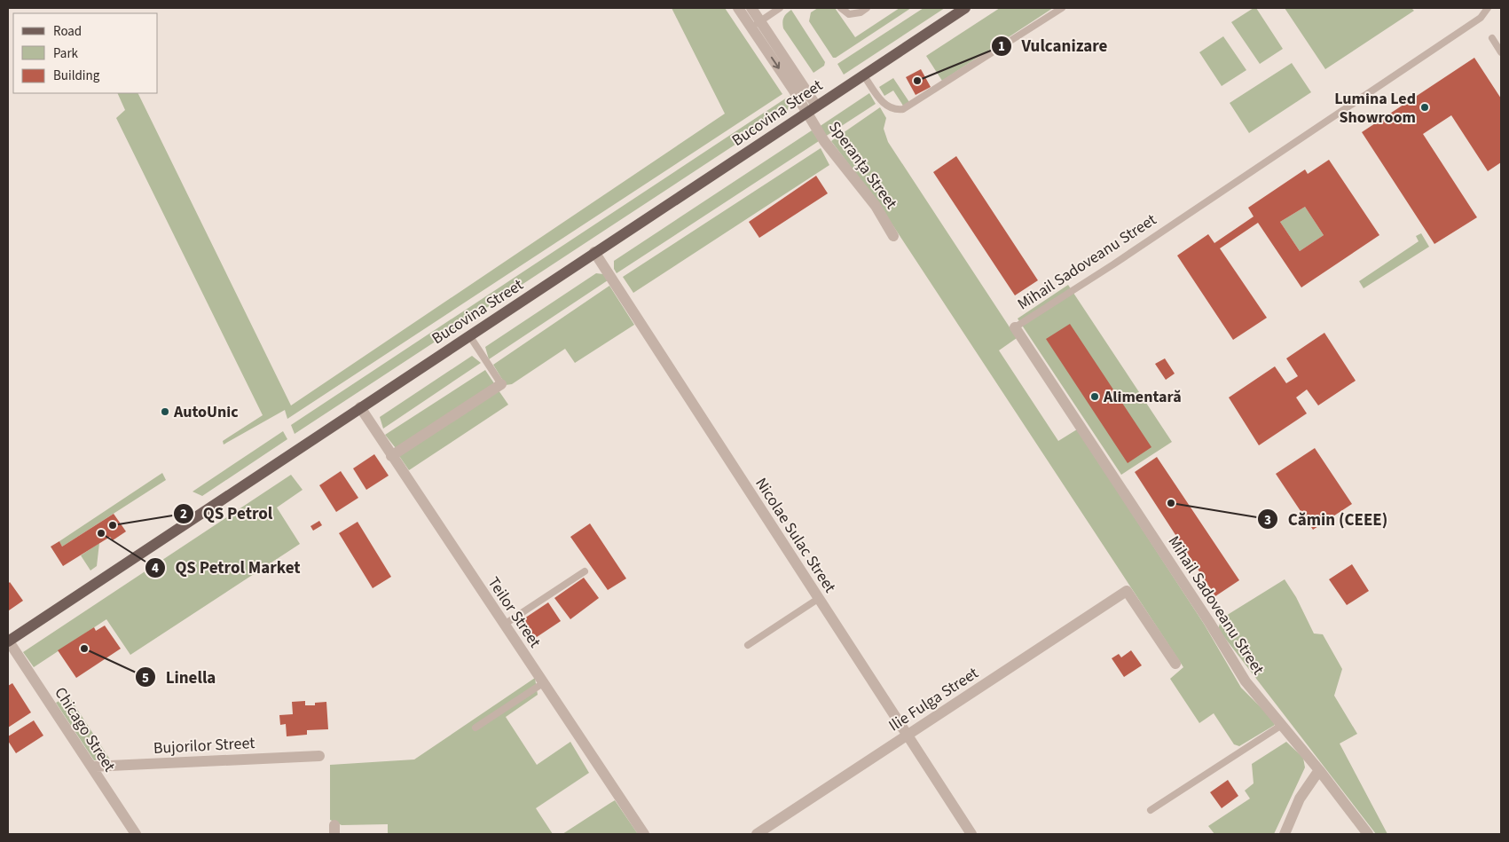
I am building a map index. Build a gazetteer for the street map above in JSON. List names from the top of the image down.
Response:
{
  "streets": {
    "main road": ["Bucovina Street"],
    "street": [
      "Speranța Street",
      "Mihail Sadoveanu Street",
      "Nicolae Sulac Street",
      "Teilor Street",
      "Ilie Fulga Street",
      "Chicago Street",
      "Bujorilor Street"
    ]
  },
  "crossings": [
    ["Bucovina Street", "Speranța Street"],
    ["Bucovina Street", "Nicolae Sulac Street"],
    ["Bucovina Street", "Teilor Street"],
    ["Bucovina Street", "Chicago Street"],
    ["Nicolae Sulac Street", "Ilie Fulga Street"],
    ["Chicago Street", "Bujorilor Street"]
  ],
  "places": [
    "Vulcanizare",
    "Lumina Led Showroom",
    "Alimentară",
    "AutoUnic",
    "Cămin (CEEE)",
    "QS Petrol",
    "QS Petrol Market",
    "Linella"
  ],
  "legend": ["Road", "Park", "Building"]
}
